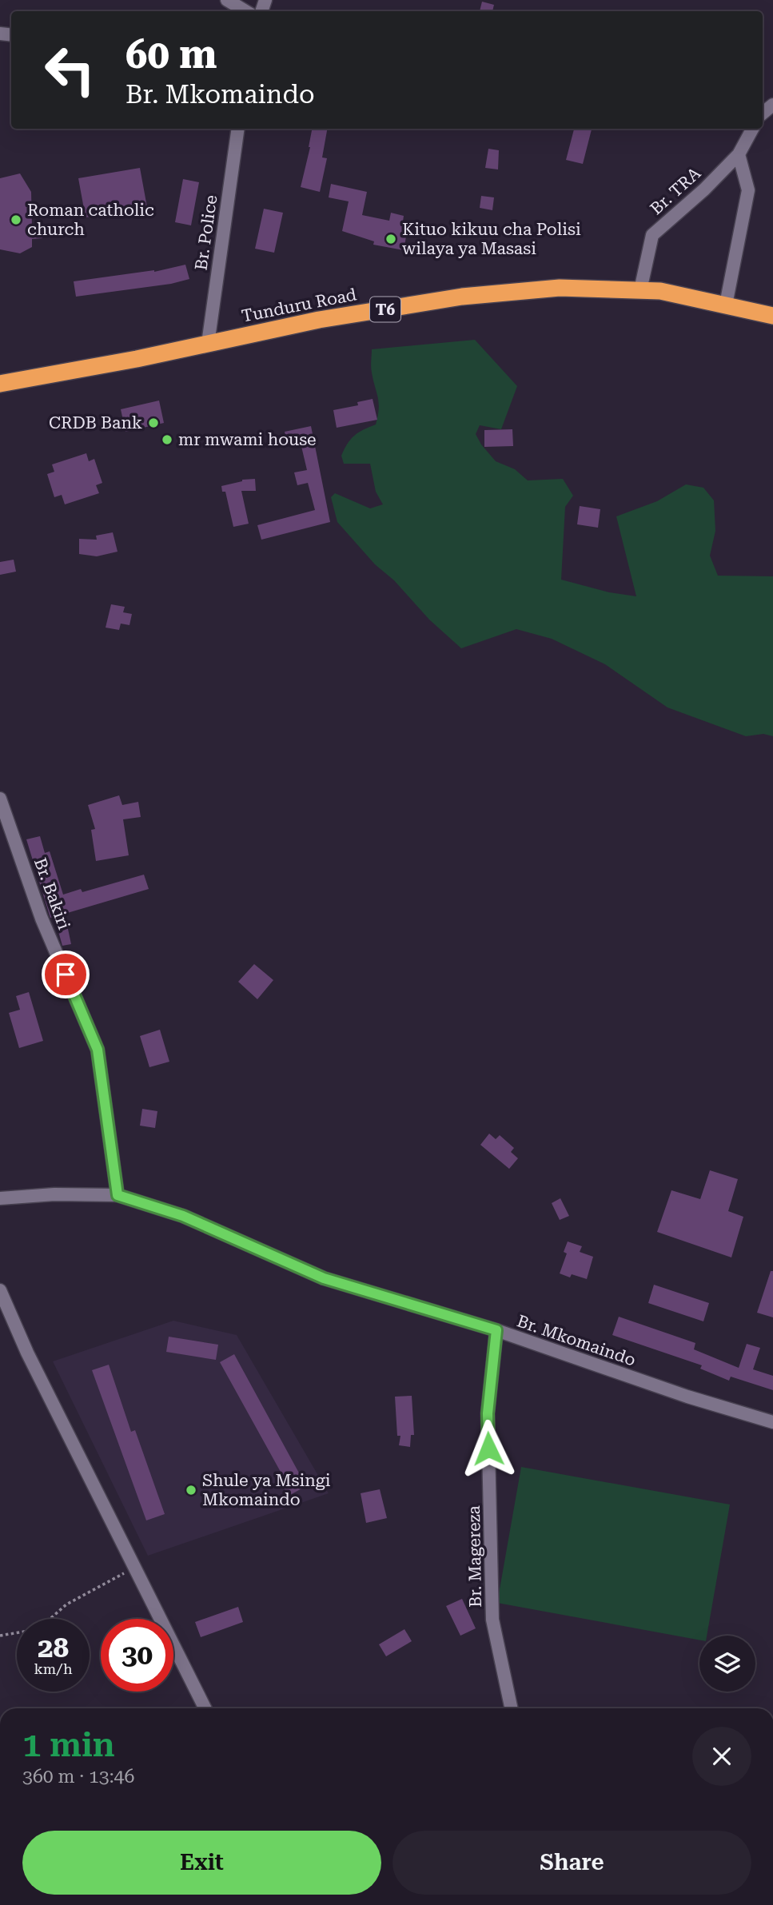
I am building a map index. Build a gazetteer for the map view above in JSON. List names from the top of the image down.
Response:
{
  "streets": {
    "highway": ["Tunduru Road", "T6"],
    "street": [
      "Br. TRA",
      "Br. Police",
      "Br. Bakiri",
      "Br. Mkomaindo",
      "Br. Magereza"
    ]
  },
  "crossings": [
    ["Br. TRA", "Tunduru Road"],
    ["Br. Police", "Tunduru Road"],
    ["Br. Bakiri", "Br. Mkomaindo"],
    ["Br. Mkomaindo", "Br. Magereza"]
  ],
  "places": [
    "Roman catholic church",
    "Kituo kikuu cha Polisi wilaya ya Masasi",
    "CRDB Bank",
    "mr mwami house",
    "Shule ya Msingi Mkomaindo"
  ],
  "page": {
    "turn": ["60 m", "Br. Mkomaindo"],
    "speed": "28 km/h",
    "limit": "30",
    "heading": ["1 min", "360 m · 13:46"],
    "buttons": ["Exit", "Share"]
  }
}
